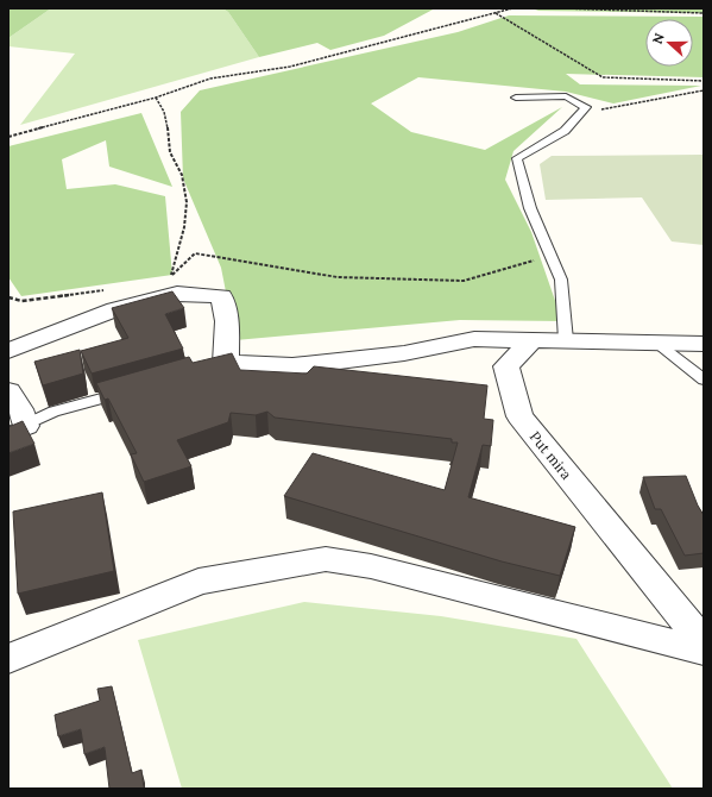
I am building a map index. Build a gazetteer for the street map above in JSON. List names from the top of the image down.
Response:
{
  "streets": {
    "street": ["Put mira"]
  },
  "north": "left"
}
